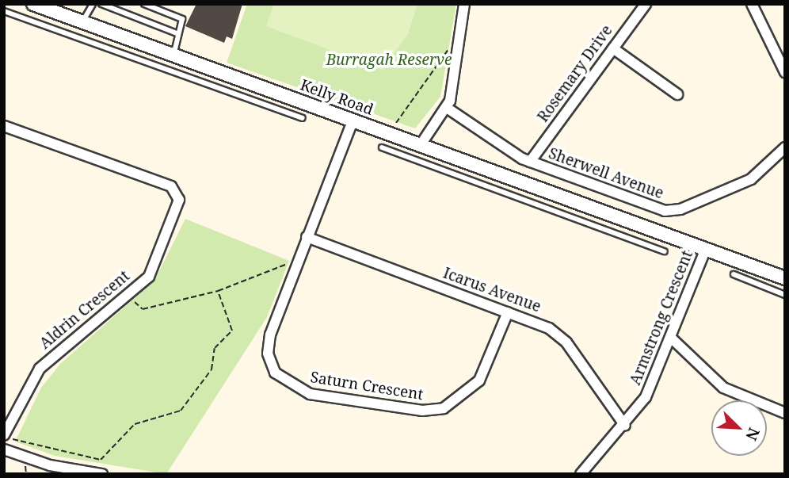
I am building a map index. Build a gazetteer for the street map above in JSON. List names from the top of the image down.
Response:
{
  "streets": {
    "street": [
      "Rosemary Drive",
      "Kelly Road",
      "Sherwell Avenue",
      "Icarus Avenue",
      "Aldrin Crescent",
      "Armstrong Crescent",
      "Saturn Crescent"
    ]
  },
  "crossings": [
    ["Rosemary Drive", "Sherwell Avenue"],
    ["Kelly Road", "Armstrong Crescent"],
    ["Kelly Road", "Saturn Crescent"],
    ["Icarus Avenue", "Armstrong Crescent"],
    ["Icarus Avenue", "Saturn Crescent"]
  ],
  "parks": ["Burragah Reserve"],
  "north": "bottom right"
}
